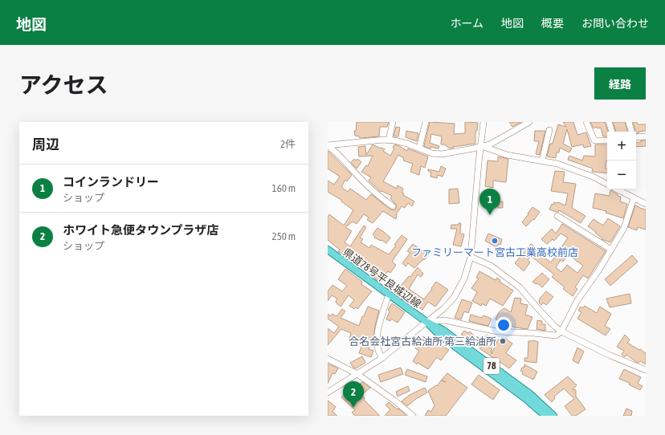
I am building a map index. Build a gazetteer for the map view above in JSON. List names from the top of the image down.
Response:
{
  "streets": {
    "main road": ["県道78号平良城辺線", "78"]
  },
  "places": ["ファミリーマート宮古工業高校前店", "合名会社宮古給油所 第三給油所"],
  "page": {
    "header": "地図",
    "nav": [
      "ホーム",
      "地図",
      "概要",
      "お問い合わせ"
    ],
    "title": "アクセス",
    "buttons": "経路",
    "heading": ["周辺", "2件"],
    "map_buttons": ["+", "−"],
    "list": [
      {
        "mark": "1",
        "name": "コインランドリー",
        "note": "ショップ",
        "value": "160 m"
      },
      {
        "mark": "2",
        "name": "ホワイト急便タウンプラザ店",
        "note": "ショップ",
        "value": "250 m"
      }
    ],
    "pins": ["1", "2"]
  }
}
